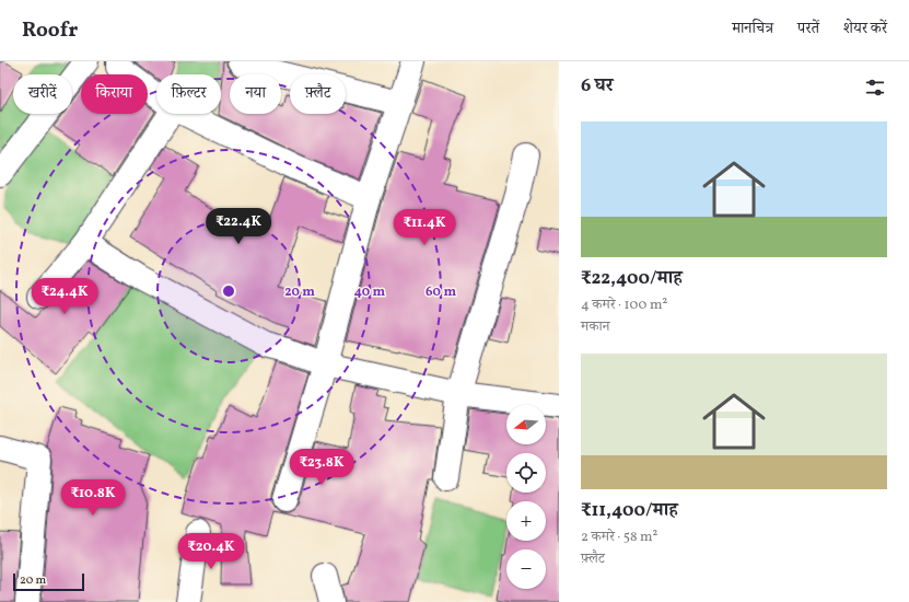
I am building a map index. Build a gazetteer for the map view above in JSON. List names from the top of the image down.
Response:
{
  "scale_bar": "20 m",
  "north": "left",
  "page": {
    "header": "Roofr",
    "nav": ["मानचित्र", "परतें", "शेयर करें"],
    "heading": "6 घर",
    "chip": [
      "खरीदें",
      "किराया",
      "फ़िल्टर",
      "नया",
      "फ़्लैट"
    ],
    "list": [
      {
        "name": "₹22,400/माह",
        "note": "4 कमरे · 100 m² · मकान"
      },
      {
        "name": "₹11,400/माह",
        "note": "2 कमरे · 58 m² · फ़्लैट"
      }
    ],
    "price": [
      "₹22.4K",
      "₹11.4K",
      "₹24.4K",
      "₹23.8K",
      "₹10.8K",
      "₹20.4K"
    ],
    "map_buttons": ["+", "−"],
    "scale": "20 m"
  },
  "rings": ["20 m", "40 m", "60 m"]
}
